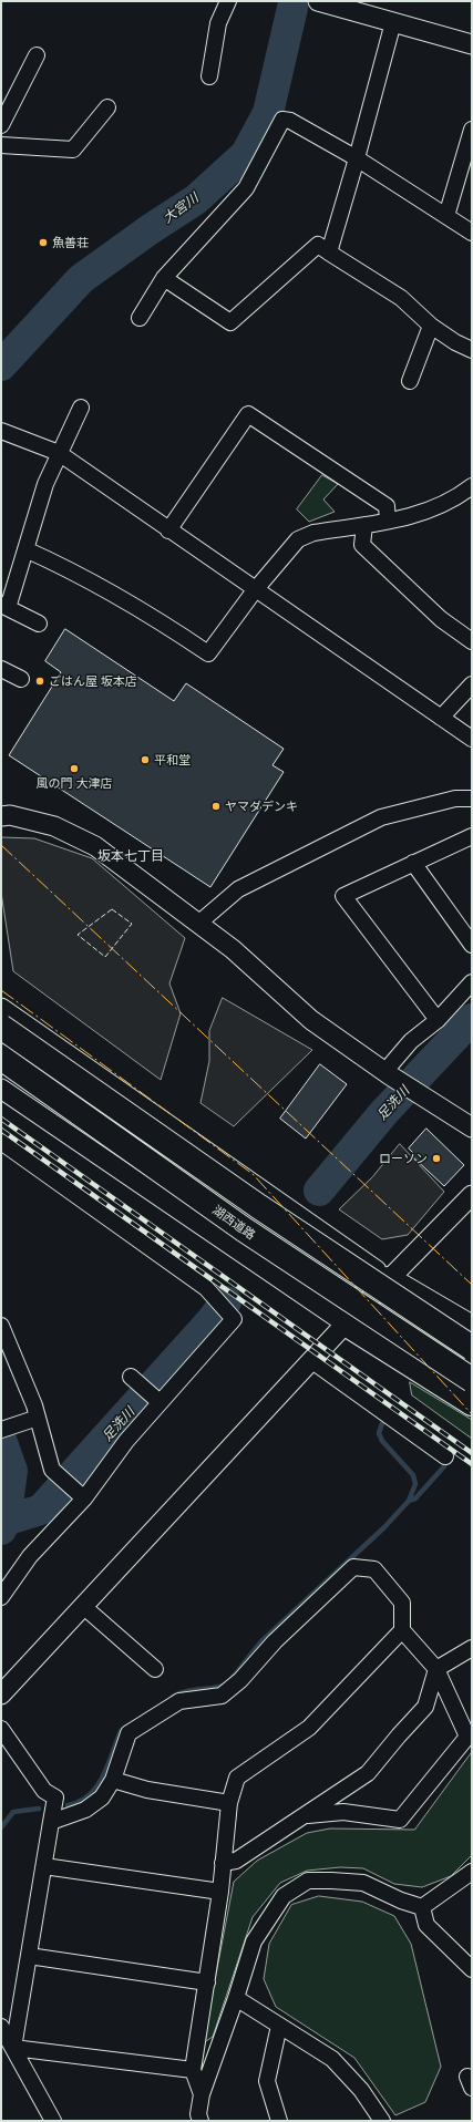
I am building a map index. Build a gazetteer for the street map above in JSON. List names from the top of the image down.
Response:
{
  "streets": {
    "highway": ["湖西道路"]
  },
  "districts": ["坂本七丁目"],
  "water": ["大宮川", "足洗川"],
  "places": [
    "魚善荘",
    "ごはん屋 坂本店",
    "平和堂",
    "風の門 大津店",
    "ヤマダデンキ",
    "ローソン"
  ]
}
